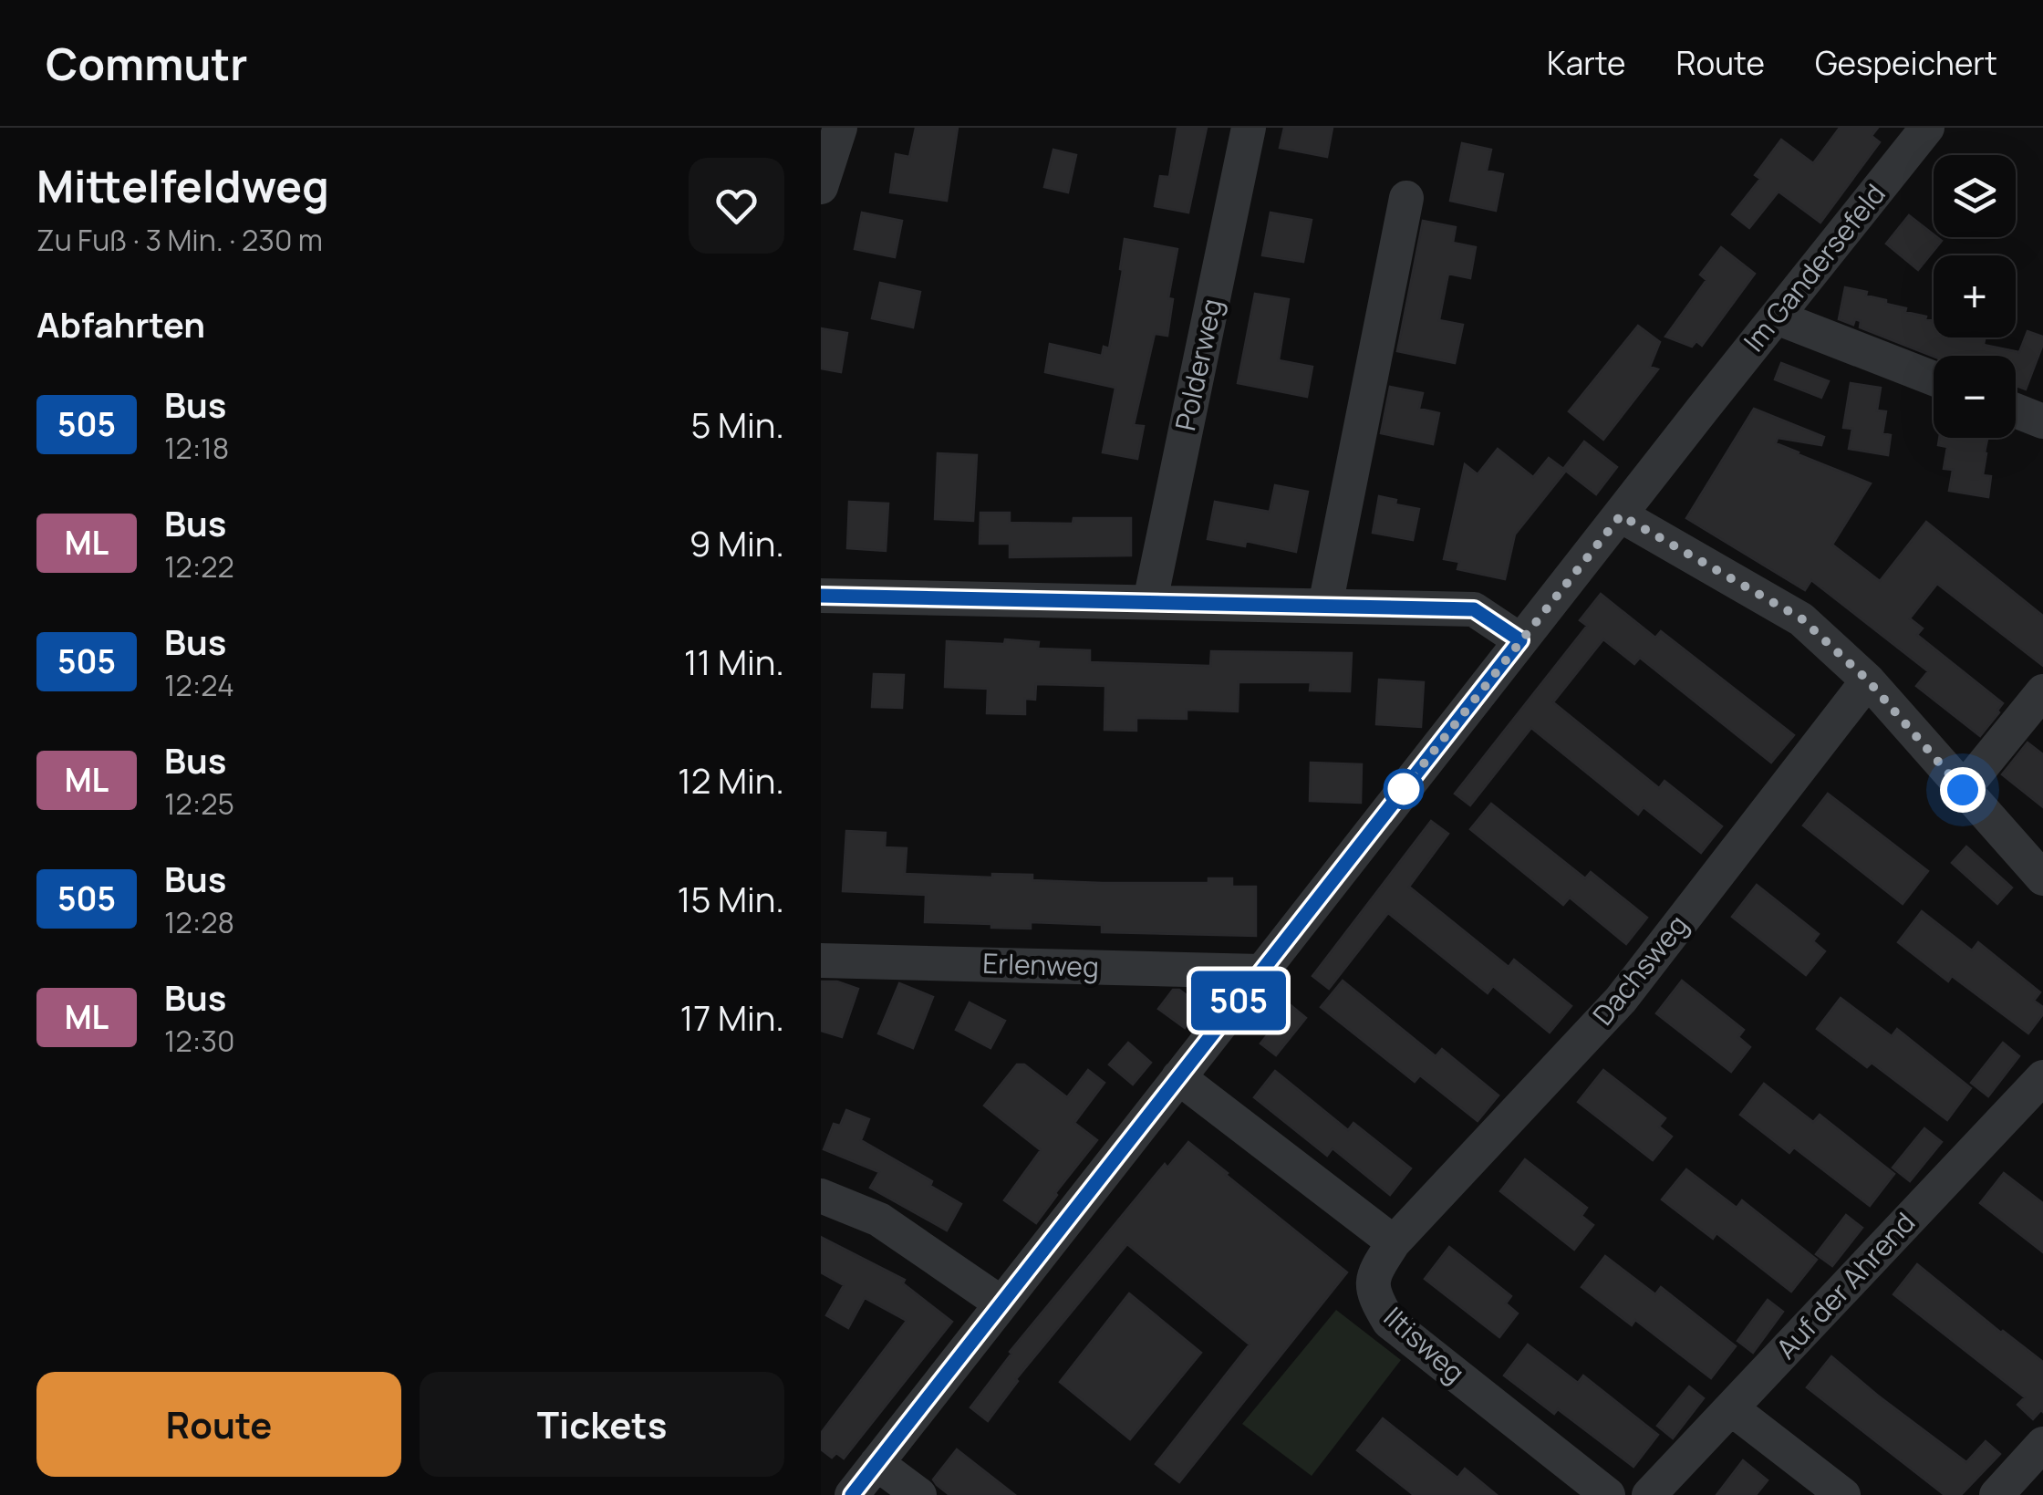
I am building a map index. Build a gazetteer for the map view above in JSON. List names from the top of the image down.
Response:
{
  "streets": {
    "street": [
      "Im Gandersefeld",
      "Polderweg",
      "Erlenweg",
      "Dachsweg",
      "Auf der Ahrend",
      "Iltisweg"
    ]
  },
  "crossings": [
    ["Im Gandersefeld", "Erlenweg"],
    ["Dachsweg", "Iltisweg"]
  ],
  "lines": ["bus line 505"],
  "page": {
    "header": "Commutr",
    "nav": ["Karte", "Route", "Gespeichert"],
    "heading": [
      ["Mittelfeldweg", "Zu Fuß · 3 Min. · 230 m"],
      "Abfahrten"
    ],
    "on_map": "505",
    "map_buttons": ["+", "−"],
    "list": [
      {
        "mark": "505",
        "name": "Bus",
        "note": "12:18",
        "value": "5 Min."
      },
      {
        "mark": "ML",
        "name": "Bus",
        "note": "12:22",
        "value": "9 Min."
      },
      {
        "mark": "505",
        "name": "Bus",
        "note": "12:24",
        "value": "11 Min."
      },
      {
        "mark": "ML",
        "name": "Bus",
        "note": "12:25",
        "value": "12 Min."
      },
      {
        "mark": "505",
        "name": "Bus",
        "note": "12:28",
        "value": "15 Min."
      },
      {
        "mark": "ML",
        "name": "Bus",
        "note": "12:30",
        "value": "17 Min."
      }
    ],
    "buttons": ["Route", "Tickets"]
  }
}
